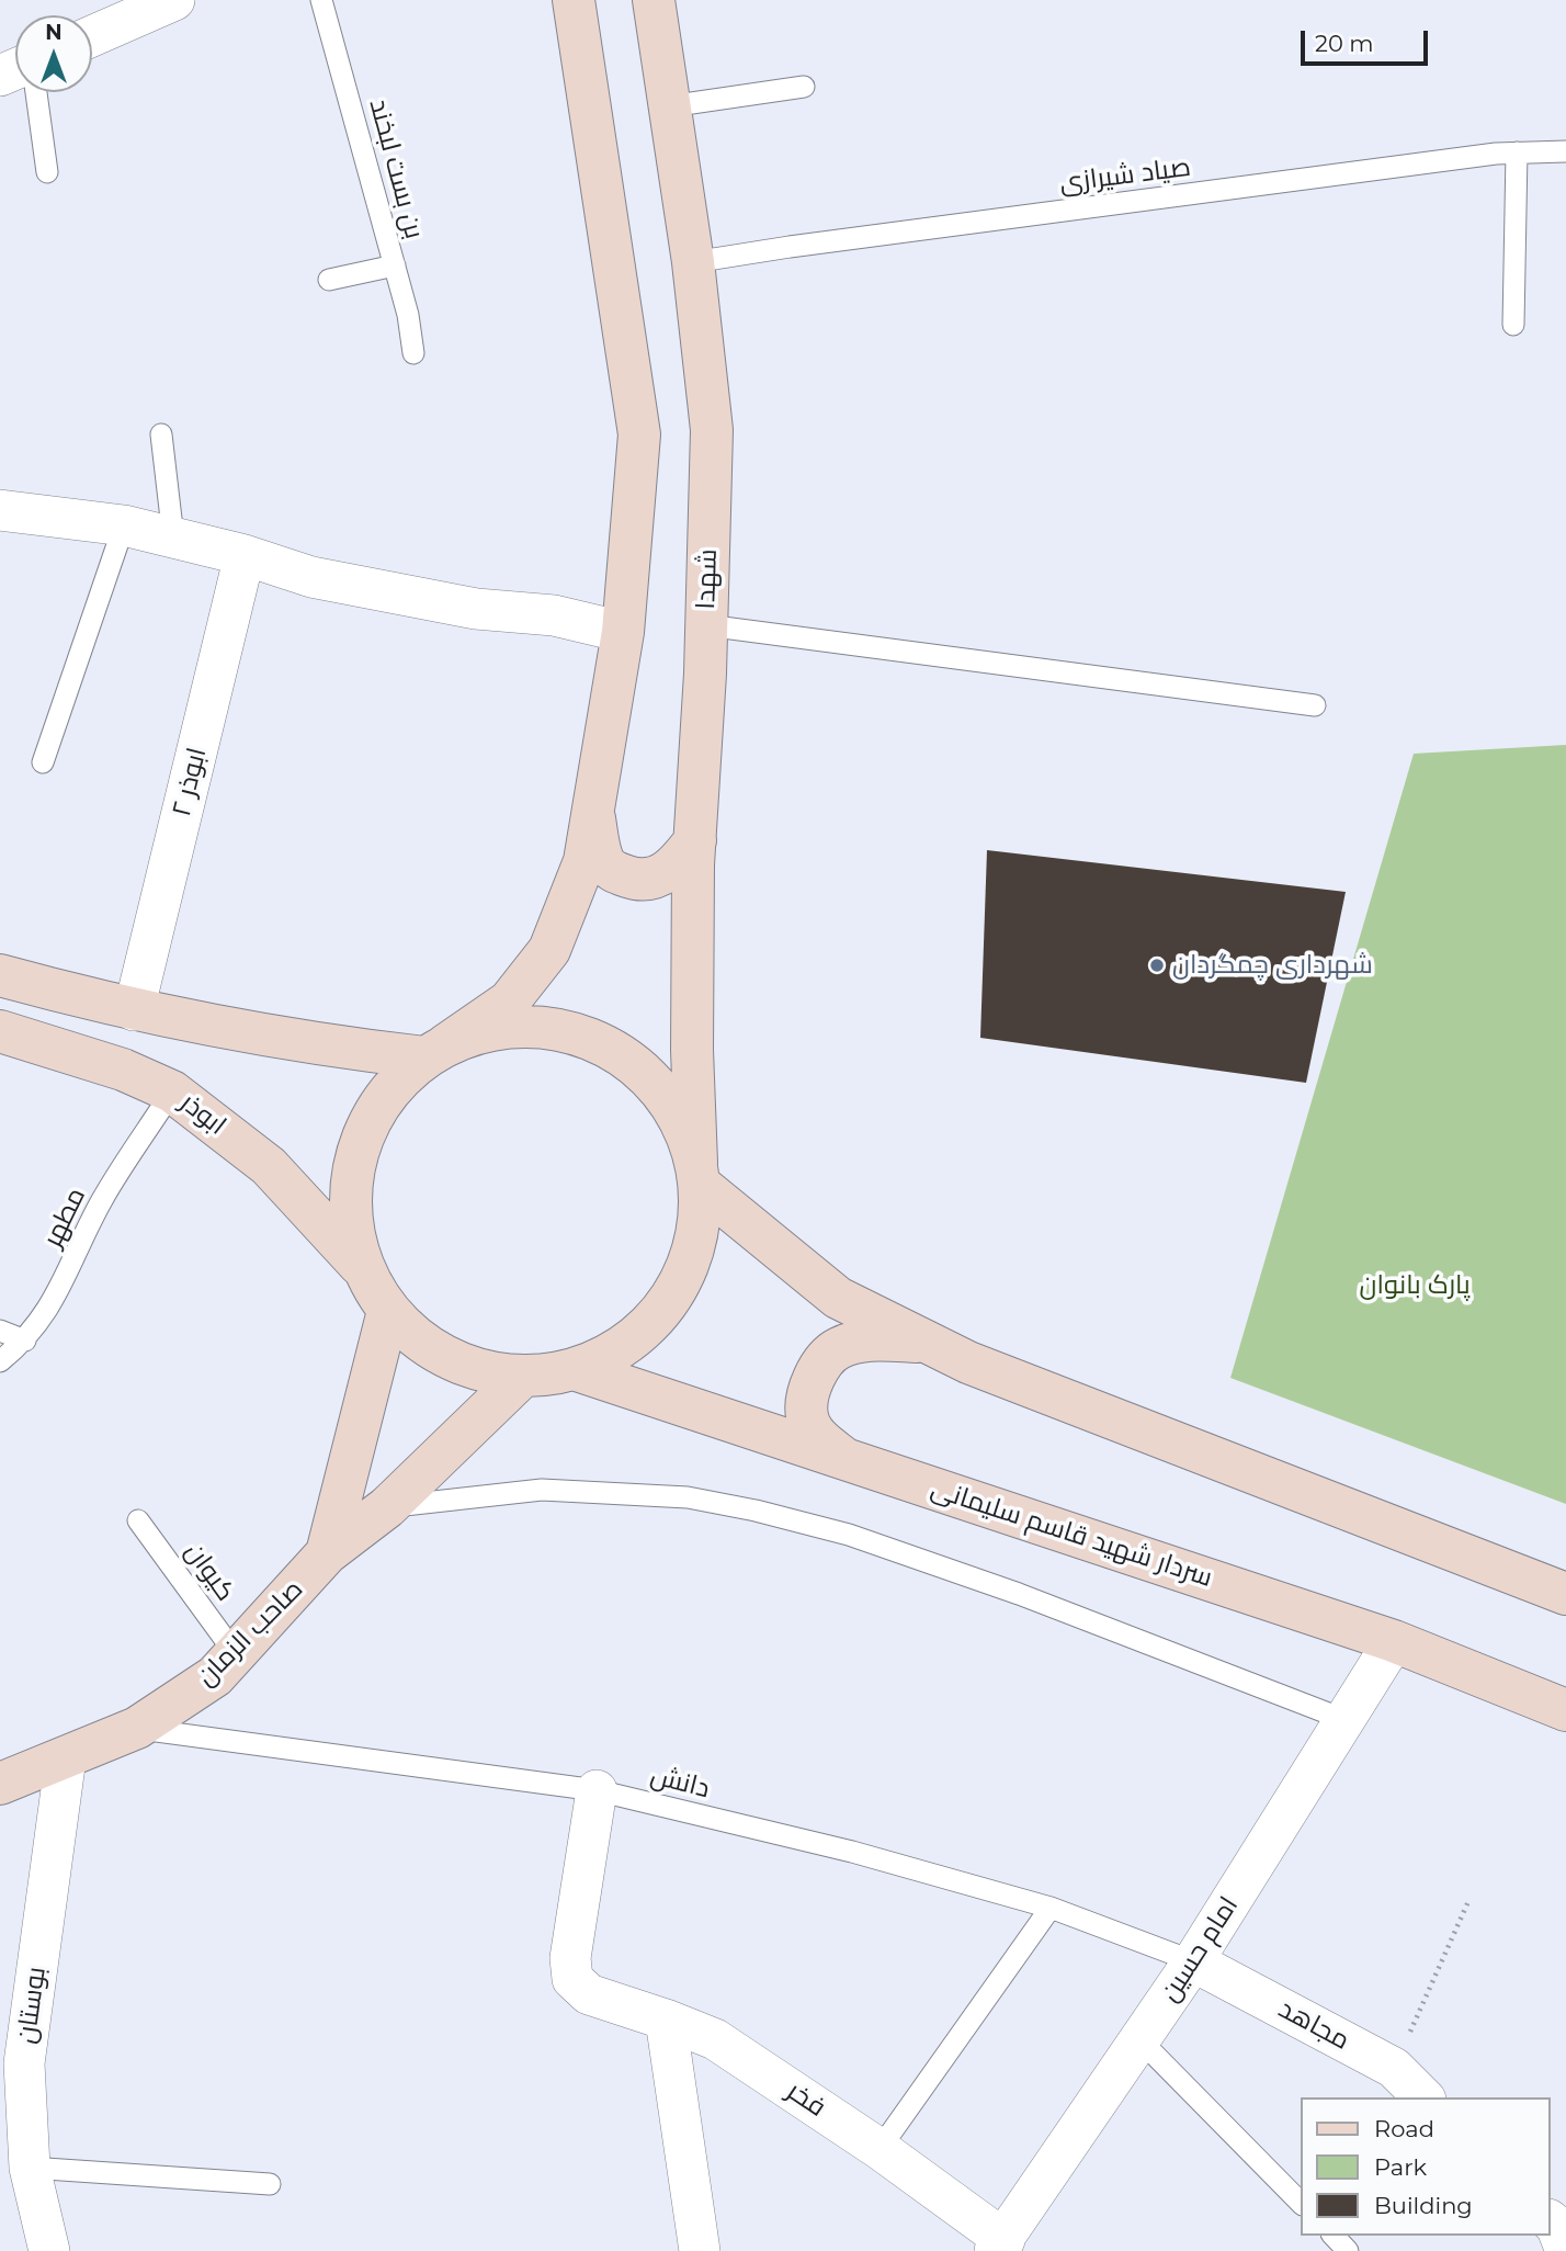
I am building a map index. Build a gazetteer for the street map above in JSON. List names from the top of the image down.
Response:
{
  "streets": {
    "main road": [
      "شهدا",
      "ابوذر",
      "سردار شهید قاسم سلیمانی",
      "صاحب الزمان"
    ],
    "street": [
      "ابوذر ۲",
      "امام حسین",
      "بوستان",
      "مجاهد",
      "فخر"
    ],
    "lane": [
      "بن بست لبخند",
      "صیاد شیرازی",
      "مطهر",
      "کیوان",
      "دانش"
    ]
  },
  "crossings": [
    ["صیاد شیرازی", "شهدا"],
    ["شهدا", "سردار شهید قاسم سلیمانی"],
    ["ابوذر", "مطهر"],
    ["سردار شهید قاسم سلیمانی", "امام حسین"],
    ["کیوان", "صاحب الزمان"],
    ["صاحب الزمان", "دانش"],
    ["صاحب الزمان", "بوستان"],
    ["دانش", "امام حسین"],
    ["دانش", "مجاهد"],
    ["دانش", "فخر"],
    ["امام حسین", "مجاهد"],
    ["امام حسین", "فخر"]
  ],
  "parks": ["پارک بانوان"],
  "places": ["شهرداری چمگردان"],
  "legend": ["Road", "Park", "Building"],
  "scale_bar": "20 m",
  "north": "top"
}
